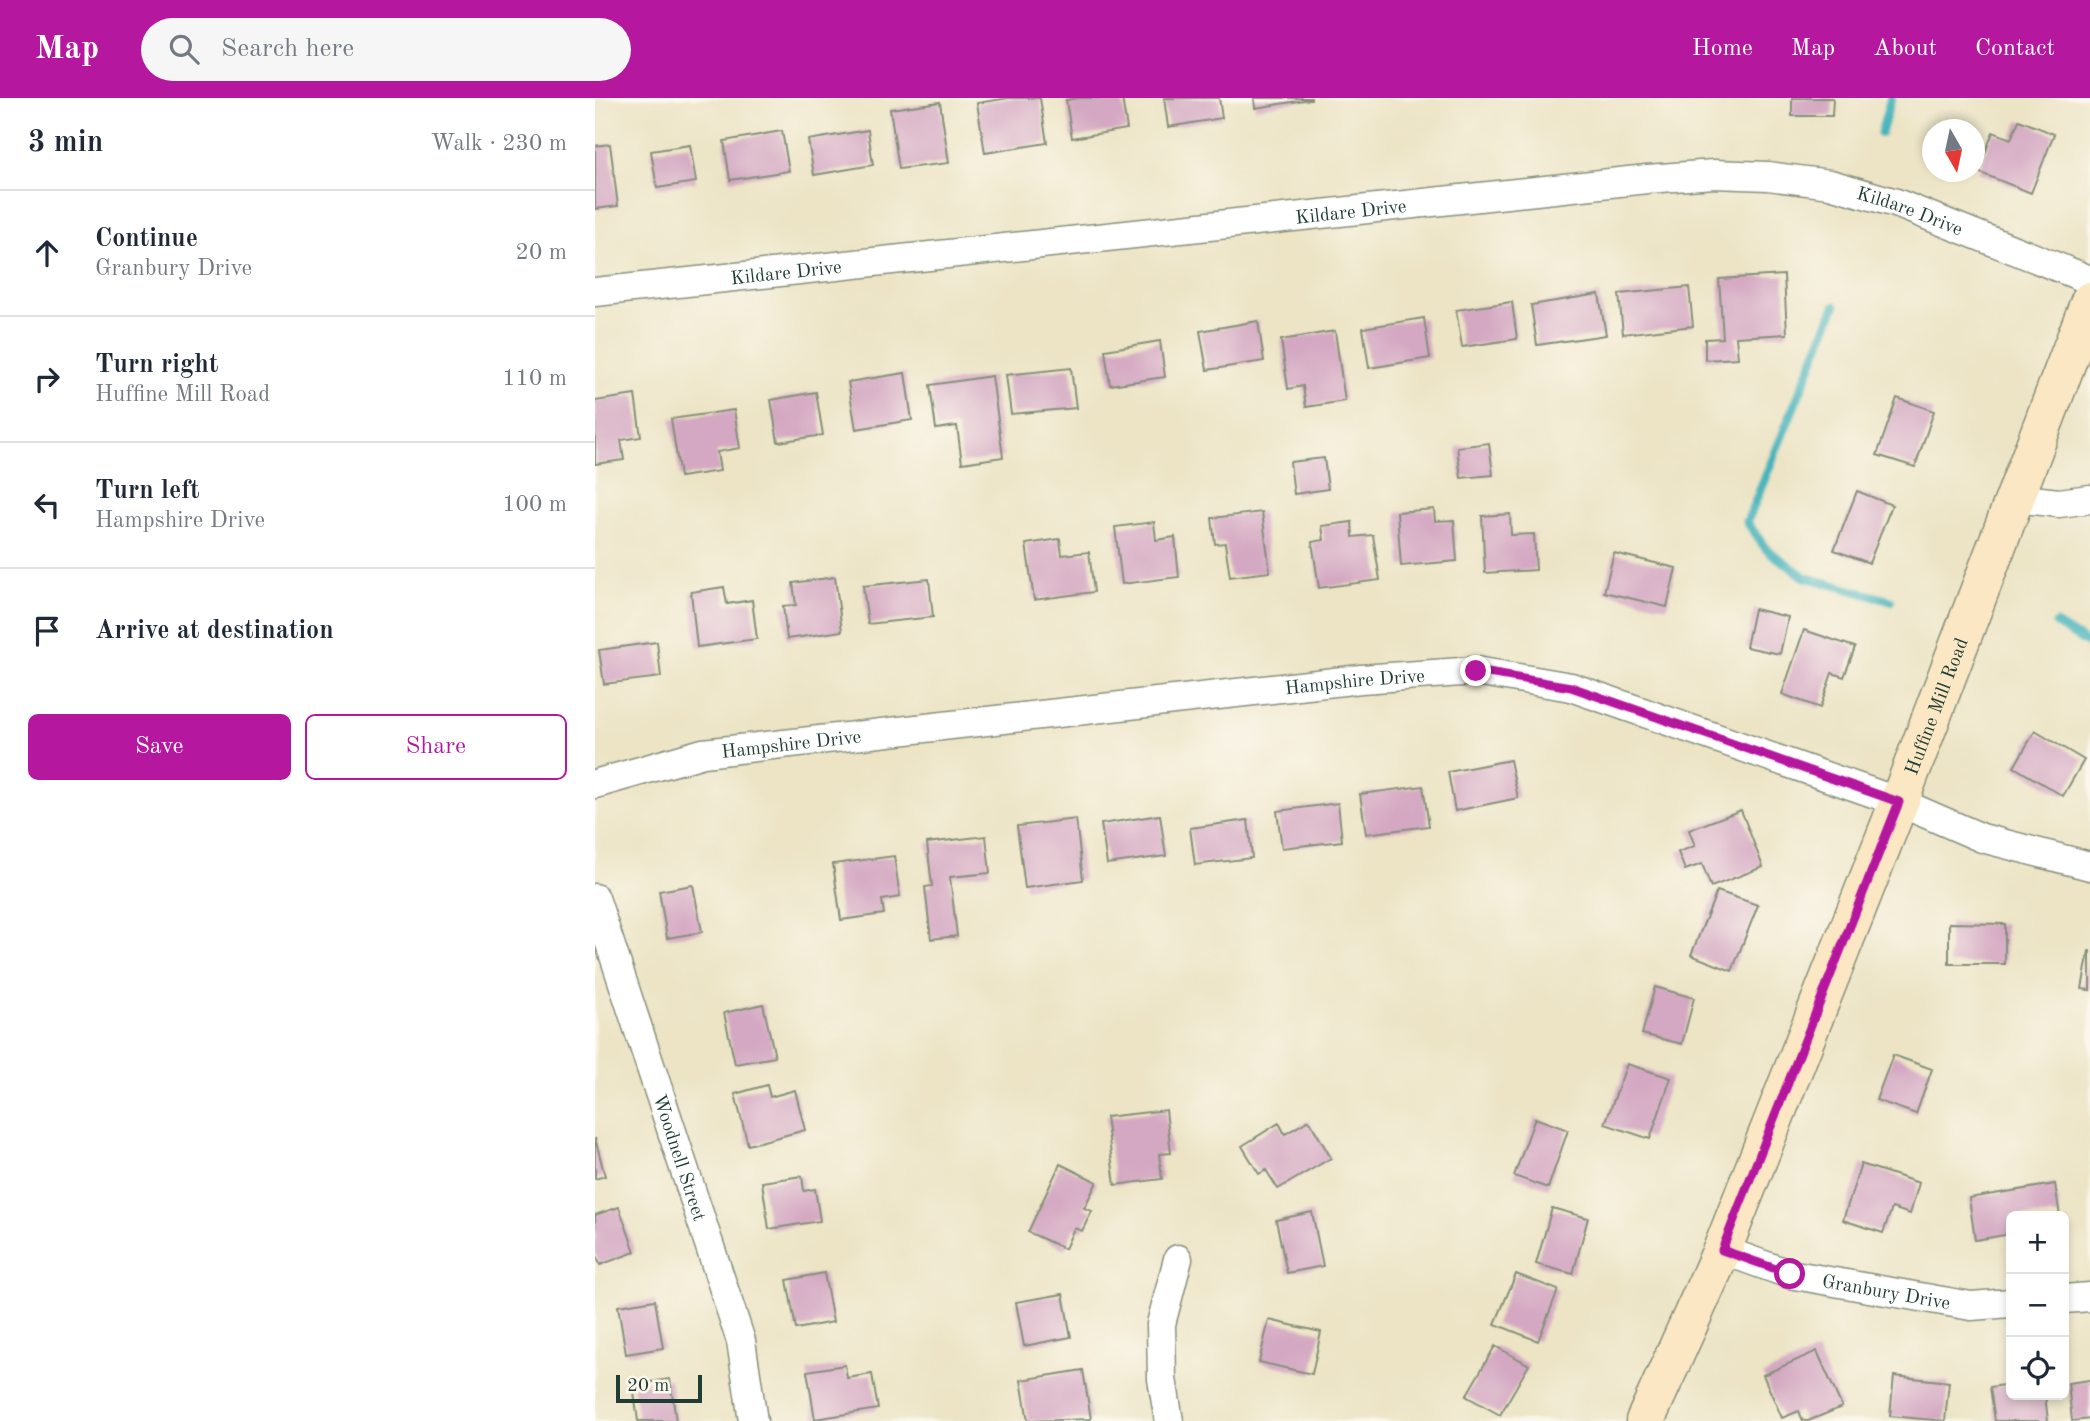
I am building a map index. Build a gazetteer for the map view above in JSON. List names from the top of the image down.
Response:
{
  "streets": {
    "main road": ["Huffine Mill Road"],
    "street": [
      "Kildare Drive",
      "Hampshire Drive",
      "Woodnell Street",
      "Granbury Drive"
    ]
  },
  "crossings": [
    ["Hampshire Drive", "Huffine Mill Road"],
    ["Huffine Mill Road", "Granbury Drive"]
  ],
  "scale_bar": "20 m",
  "north": "bottom",
  "page": {
    "header": "Map",
    "search": "Search here",
    "nav": [
      "Home",
      "Map",
      "About",
      "Contact"
    ],
    "heading": ["3 min", "Walk · 230 m"],
    "list": [
      ["Continue", "Granbury Drive", "20 m"],
      ["Turn right", "Huffine Mill Road", "110 m"],
      ["Turn left", "Hampshire Drive", "100 m"],
      "Arrive at destination"
    ],
    "buttons": ["Save", "Share"],
    "map_buttons": ["+", "−"],
    "scale": "20 m"
  }
}
